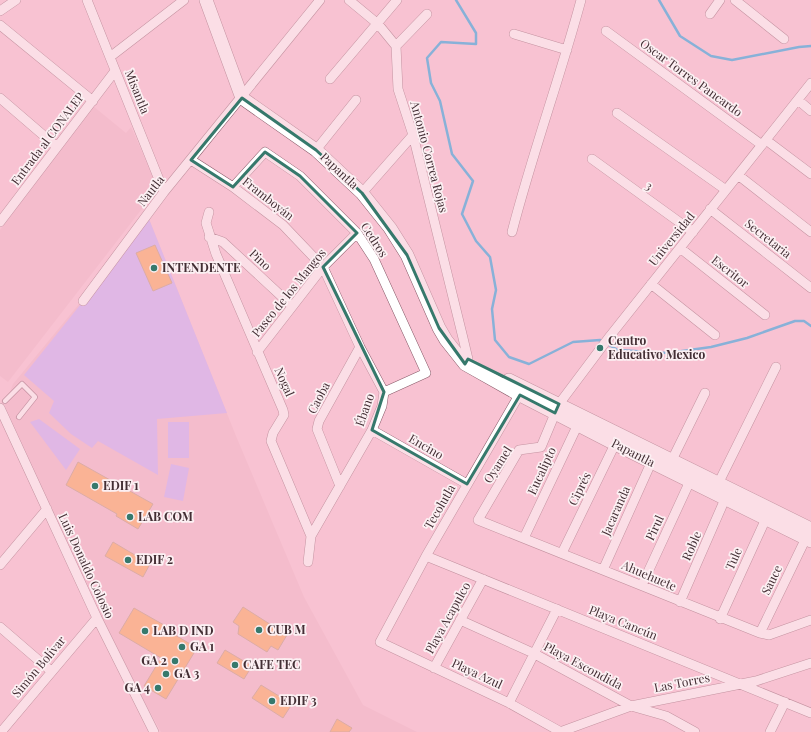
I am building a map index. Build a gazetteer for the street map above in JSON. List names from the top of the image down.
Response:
{
  "streets": {
    "street": [
      "Oscar Torres Pancardo",
      "Misantla",
      "Entrada al CONALEP",
      "Antonio Correa Rojas",
      "Papantla",
      "3",
      "Nautla",
      "Framboyán",
      "Universidad",
      "Secretaria",
      "Cedros",
      "Pino",
      "Escritor",
      "Paseo de los Mangos",
      "Nogal",
      "Caoba",
      "Ébano",
      "Encino",
      "Oyamel",
      "Eucalipto",
      "Ciprés",
      "Tecolutla",
      "Jacaranda",
      "Pirul",
      "Roble",
      "Tule",
      "Luis Donaldo Colosio",
      "Ahuehuete",
      "Sauce",
      "Playa Acapulco",
      "Playa Cancún",
      "Playa Escondida",
      "Simón Bolívar",
      "Playa Azul",
      "Las Torres"
    ]
  },
  "crossings": [
    ["Oscar Torres Pancardo", "Universidad"],
    ["Misantla", "Entrada al CONALEP"],
    ["Misantla", "Nautla"],
    ["Antonio Correa Rojas", "Papantla"],
    ["Papantla", "Nautla"],
    ["Papantla", "Universidad"],
    ["Papantla", "Oyamel"],
    ["Papantla", "Eucalipto"],
    ["Papantla", "Ciprés"],
    ["Papantla", "Tecolutla"],
    ["Papantla", "Jacaranda"],
    ["Papantla", "Pirul"],
    ["Papantla", "Roble"],
    ["Papantla", "Tule"],
    ["Papantla", "Sauce"],
    ["3", "Universidad"],
    ["Nautla", "Framboyán"],
    ["Framboyán", "Cedros"],
    ["Framboyán", "Paseo de los Mangos"],
    ["Framboyán", "Ébano"],
    ["Universidad", "Secretaria"],
    ["Universidad", "Escritor"],
    ["Universidad", "Oyamel"],
    ["Cedros", "Paseo de los Mangos"],
    ["Cedros", "Ébano"],
    ["Pino", "Paseo de los Mangos"],
    ["Pino", "Nogal"],
    ["Paseo de los Mangos", "Nogal"],
    ["Paseo de los Mangos", "Ébano"],
    ["Nogal", "Ébano"],
    ["Caoba", "Ébano"],
    ["Ébano", "Encino"],
    ["Encino", "Tecolutla"],
    ["Oyamel", "Ahuehuete"],
    ["Eucalipto", "Ahuehuete"],
    ["Ciprés", "Ahuehuete"],
    ["Tecolutla", "Playa Cancún"],
    ["Tecolutla", "Playa Azul"],
    ["Jacaranda", "Ahuehuete"],
    ["Pirul", "Ahuehuete"],
    ["Roble", "Ahuehuete"],
    ["Tule", "Ahuehuete"],
    ["Luis Donaldo Colosio", "Simón Bolívar"],
    ["Ahuehuete", "Sauce"],
    ["Playa Acapulco", "Playa Cancún"],
    ["Playa Acapulco", "Playa Escondida"],
    ["Playa Acapulco", "Playa Azul"],
    ["Playa Cancún", "Las Torres"],
    ["Playa Escondida", "Las Torres"],
    ["Playa Azul", "Las Torres"]
  ],
  "places": [
    "INTENDENTE",
    "Centro Educativo Mexico",
    "EDIF 1",
    "LAB COM",
    "EDIF 2",
    "CUB M",
    "LAB D IND",
    "GA 1",
    "GA 2",
    "CAFE TEC",
    "GA 3",
    "GA 4",
    "EDIF 3"
  ]
}
